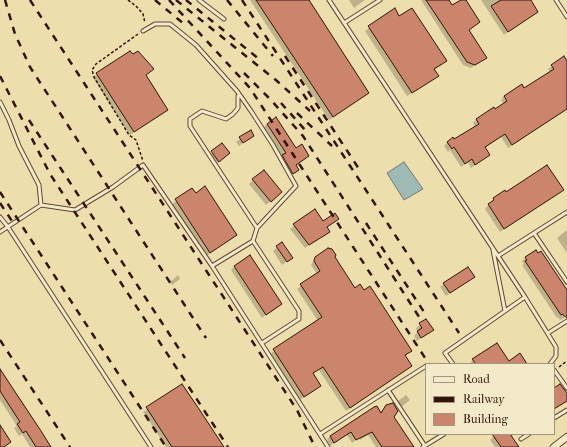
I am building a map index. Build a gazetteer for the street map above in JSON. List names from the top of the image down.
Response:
{
  "legend": ["Road", "Railway", "Building"]
}
